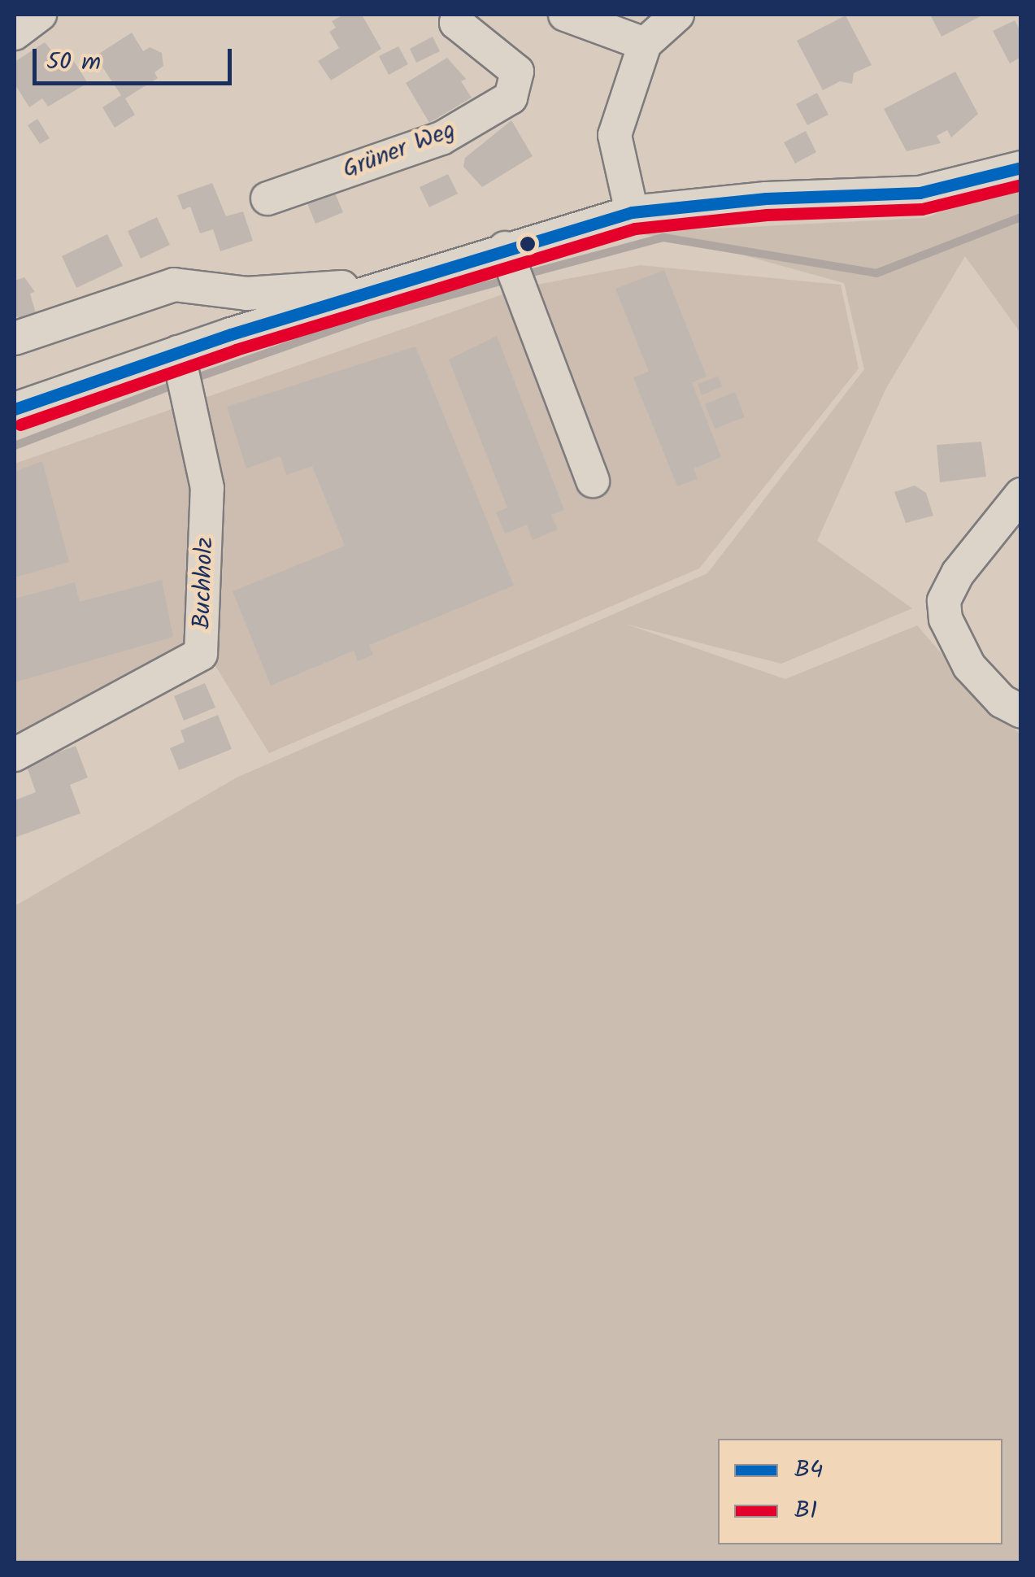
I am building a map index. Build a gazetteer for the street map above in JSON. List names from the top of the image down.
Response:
{
  "streets": {
    "street": ["Grüner Weg", "Buchholz"]
  },
  "lines": ["transit line B4", "transit line B1"],
  "legend": ["B4", "B1"],
  "scale_bar": "50 m"
}
